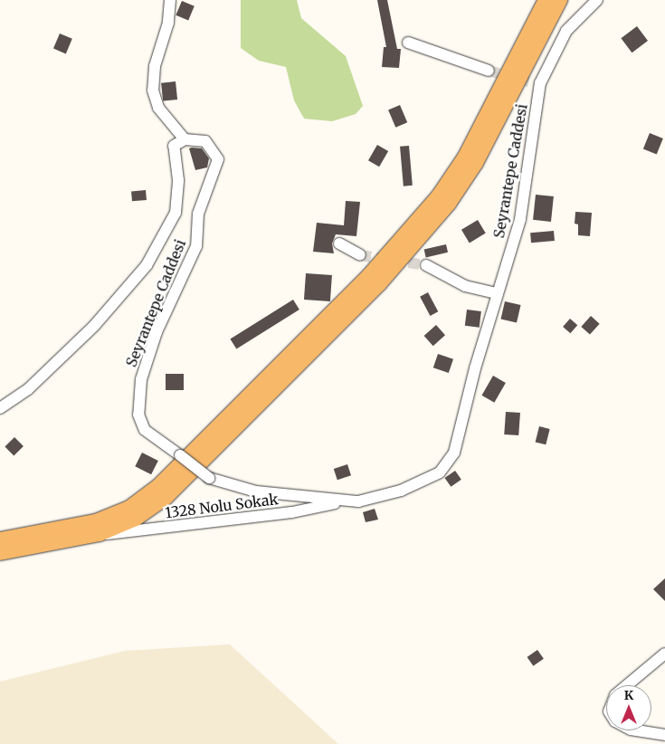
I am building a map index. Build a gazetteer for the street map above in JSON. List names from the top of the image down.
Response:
{
  "streets": {
    "street": ["Seyrantepe Caddesi", "1328 Nolu Sokak"]
  },
  "crossings": [
    ["Seyrantepe Caddesi", "1328 Nolu Sokak"]
  ],
  "north": "top"
}
